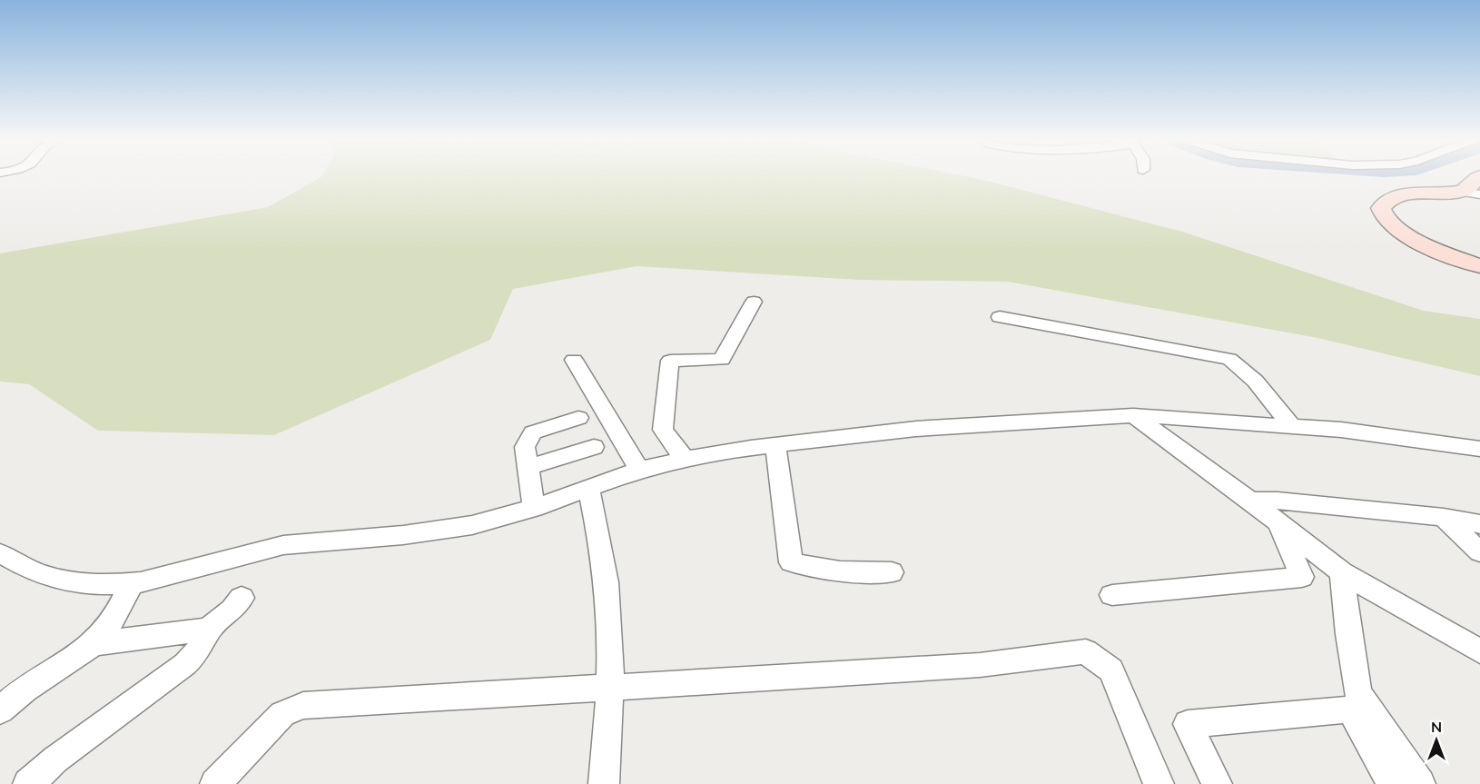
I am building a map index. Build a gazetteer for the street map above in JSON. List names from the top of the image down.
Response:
{
  "north": "top"
}
